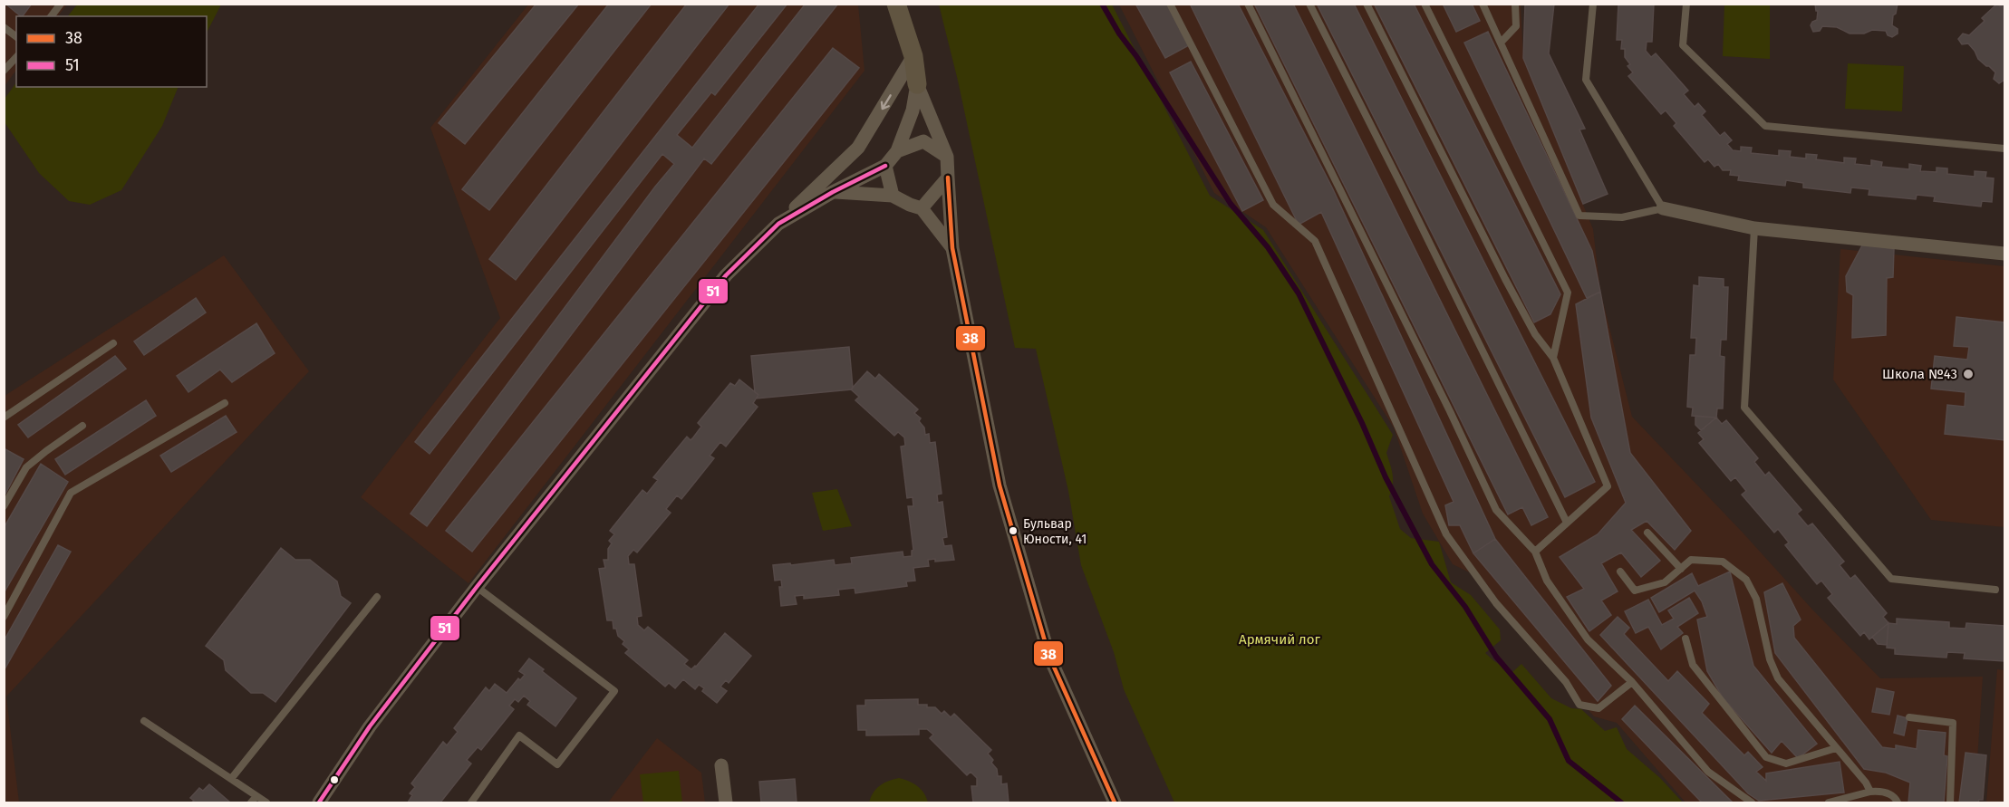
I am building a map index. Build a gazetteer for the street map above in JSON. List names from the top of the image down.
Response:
{
  "parks": ["Армячий лог"],
  "places": ["Школа №43", "Бульвар Юности, 41"],
  "lines": ["transit line 51", "transit line 38"],
  "legend": ["38", "51"]
}
